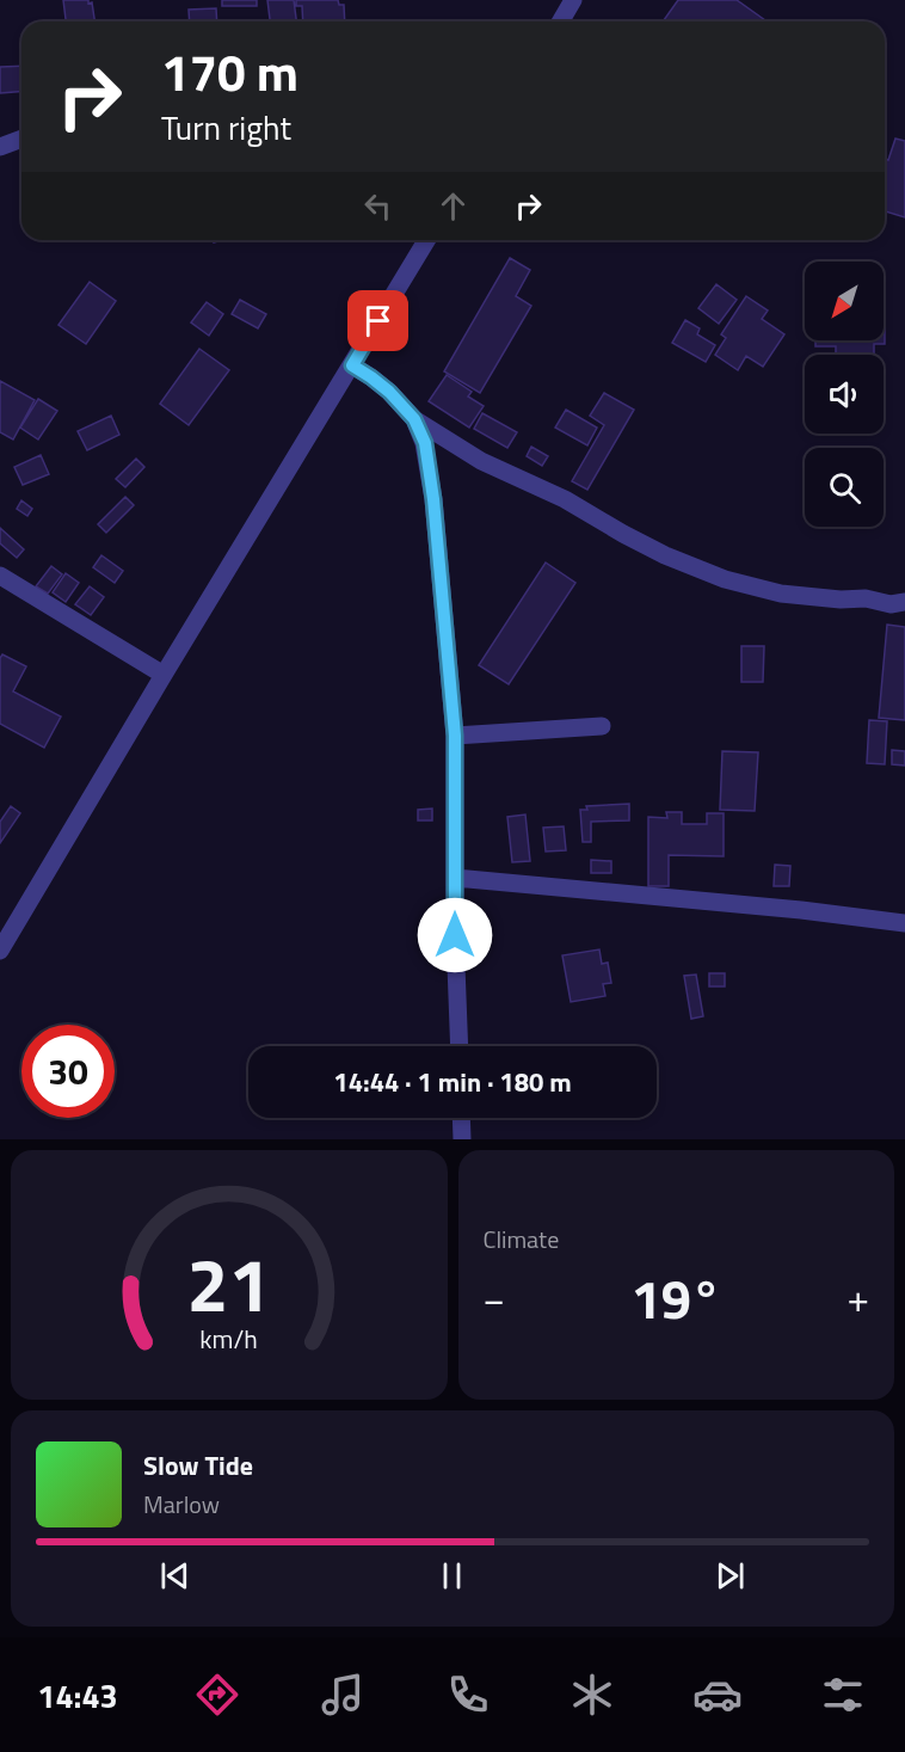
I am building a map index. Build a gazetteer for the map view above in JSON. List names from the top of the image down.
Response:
{
  "north": "bottom left",
  "page": {
    "turn": ["170 m", "Turn right"],
    "limit": "30",
    "trip": "14:44 · 1 min · 180 m",
    "tile": "Climate",
    "heat": ["−", "19°", "+"],
    "song": ["Slow Tide", "Marlow"],
    "tabs": "14:43",
    "gauge": ["21", "km/h"]
  }
}
